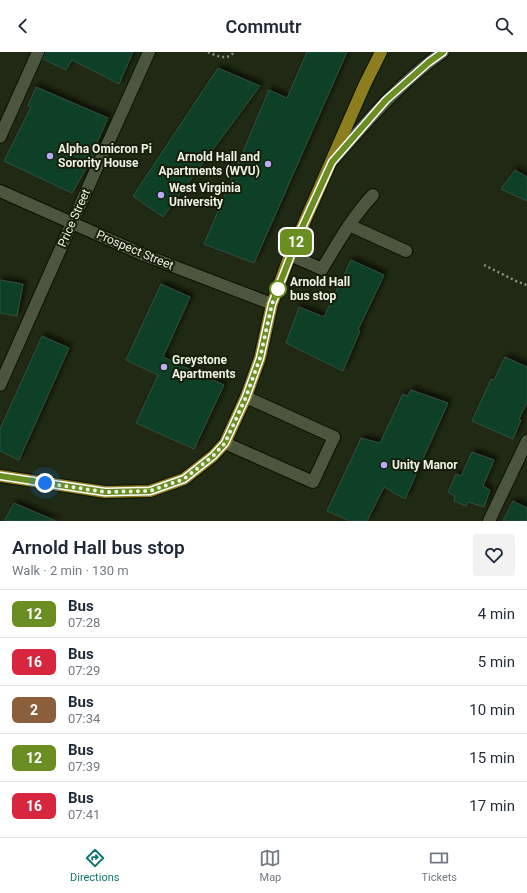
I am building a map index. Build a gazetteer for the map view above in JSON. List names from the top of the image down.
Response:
{
  "streets": {
    "street": ["Price Street", "Prospect Street"]
  },
  "crossings": [
    ["Price Street", "Prospect Street"]
  ],
  "places": [
    "Alpha Omicron Pi Sorority House",
    "Arnold Hall and Apartments (WVU)",
    "West Virginia University",
    "Arnold Hall bus stop",
    "Greystone Apartments",
    "Unity Manor"
  ],
  "lines": ["bus line 12"],
  "page": {
    "header": "Commutr",
    "on_map": "12",
    "heading": ["Arnold Hall bus stop", "Walk · 2 min · 130 m"],
    "list": [
      {
        "mark": "12",
        "name": "Bus",
        "note": "07:28",
        "value": "4 min"
      },
      {
        "mark": "16",
        "name": "Bus",
        "note": "07:29",
        "value": "5 min"
      },
      {
        "mark": "2",
        "name": "Bus",
        "note": "07:34",
        "value": "10 min"
      },
      {
        "mark": "12",
        "name": "Bus",
        "note": "07:39",
        "value": "15 min"
      },
      {
        "mark": "16",
        "name": "Bus",
        "note": "07:41",
        "value": "17 min"
      }
    ],
    "tabs": ["Directions", "Map", "Tickets"]
  }
}
